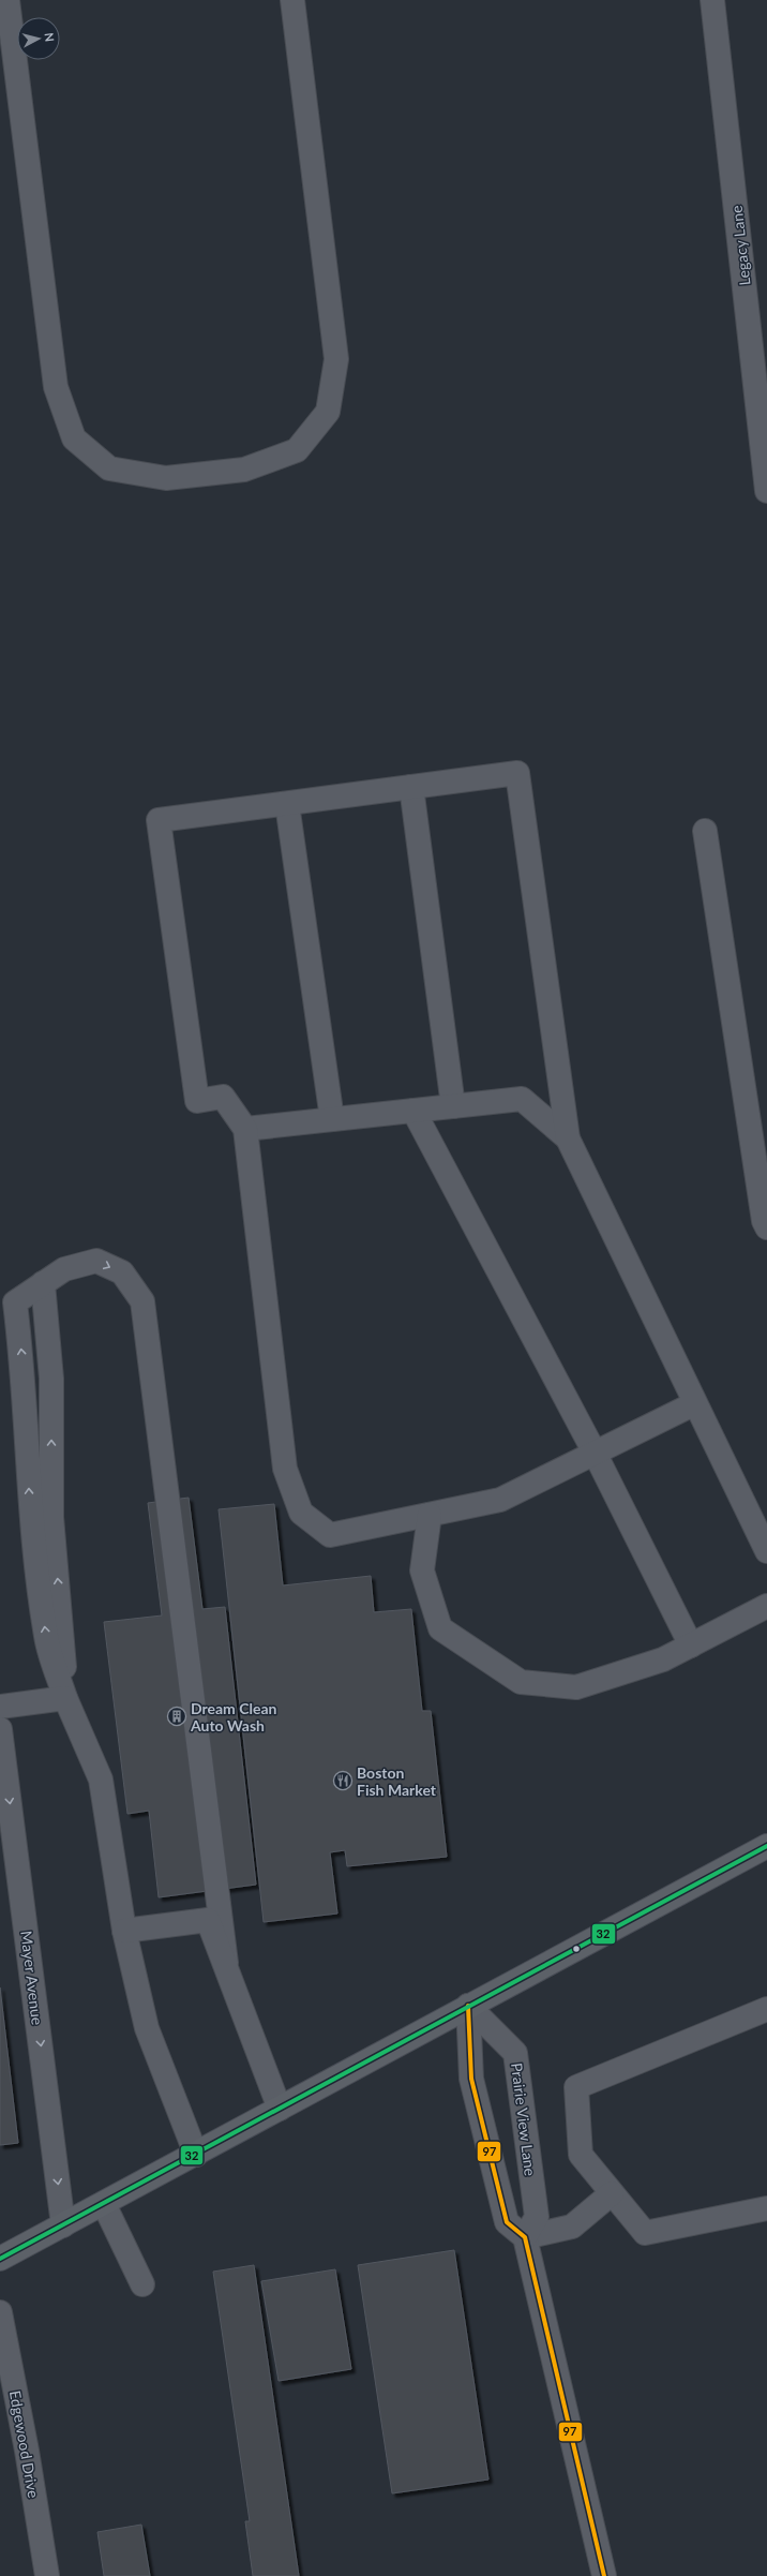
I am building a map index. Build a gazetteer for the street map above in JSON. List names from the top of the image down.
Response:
{
  "streets": {
    "street": [
      "Legacy Lane",
      "Mayer Avenue",
      "Prairie View Lane",
      "Edgewood Drive"
    ]
  },
  "places": {
    "building": ["Dream Clean Auto Wash"],
    "restaurant": ["Boston Fish Market"]
  },
  "lines": ["transit line 32", "transit line 97"],
  "north": "right"
}
